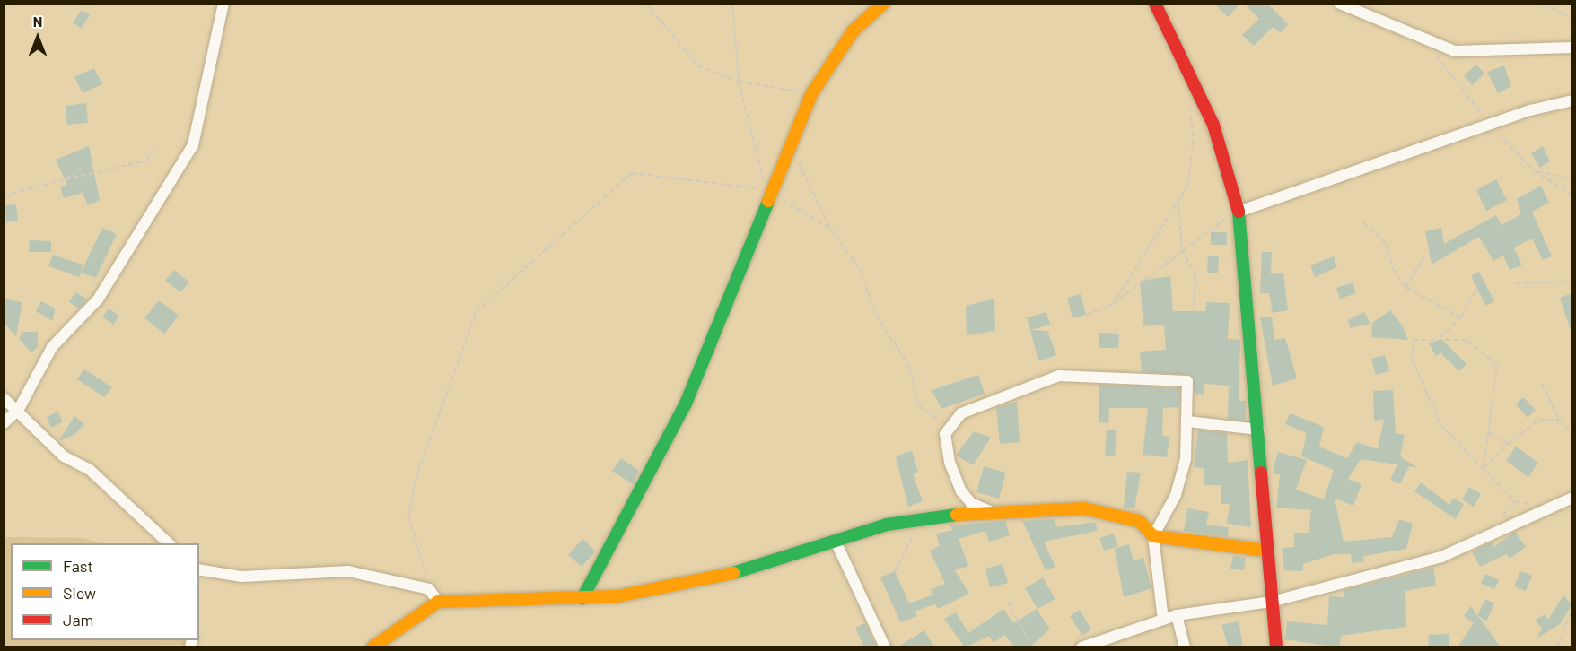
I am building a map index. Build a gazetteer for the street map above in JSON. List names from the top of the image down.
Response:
{
  "legend": ["Fast", "Slow", "Jam"],
  "north": "top"
}
